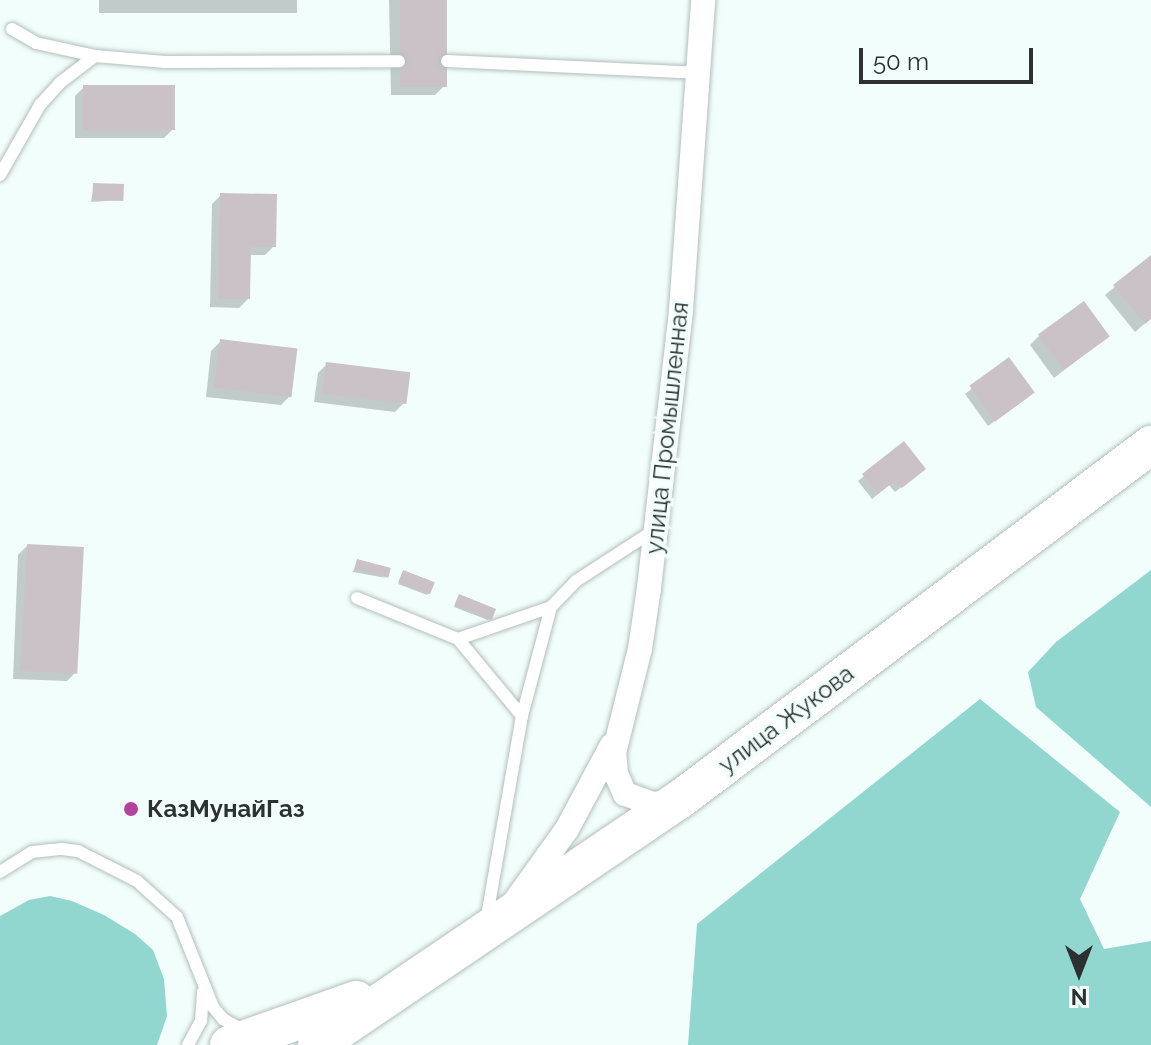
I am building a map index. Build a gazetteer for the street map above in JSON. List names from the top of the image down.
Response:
{
  "streets": {
    "main road": ["улица Жукова"],
    "street": ["улица Промышленная"]
  },
  "crossings": [
    ["улица Промышленная", "улица Жукова"]
  ],
  "places": ["КазМунайГаз"],
  "scale_bar": "50 m",
  "north": "bottom"
}
